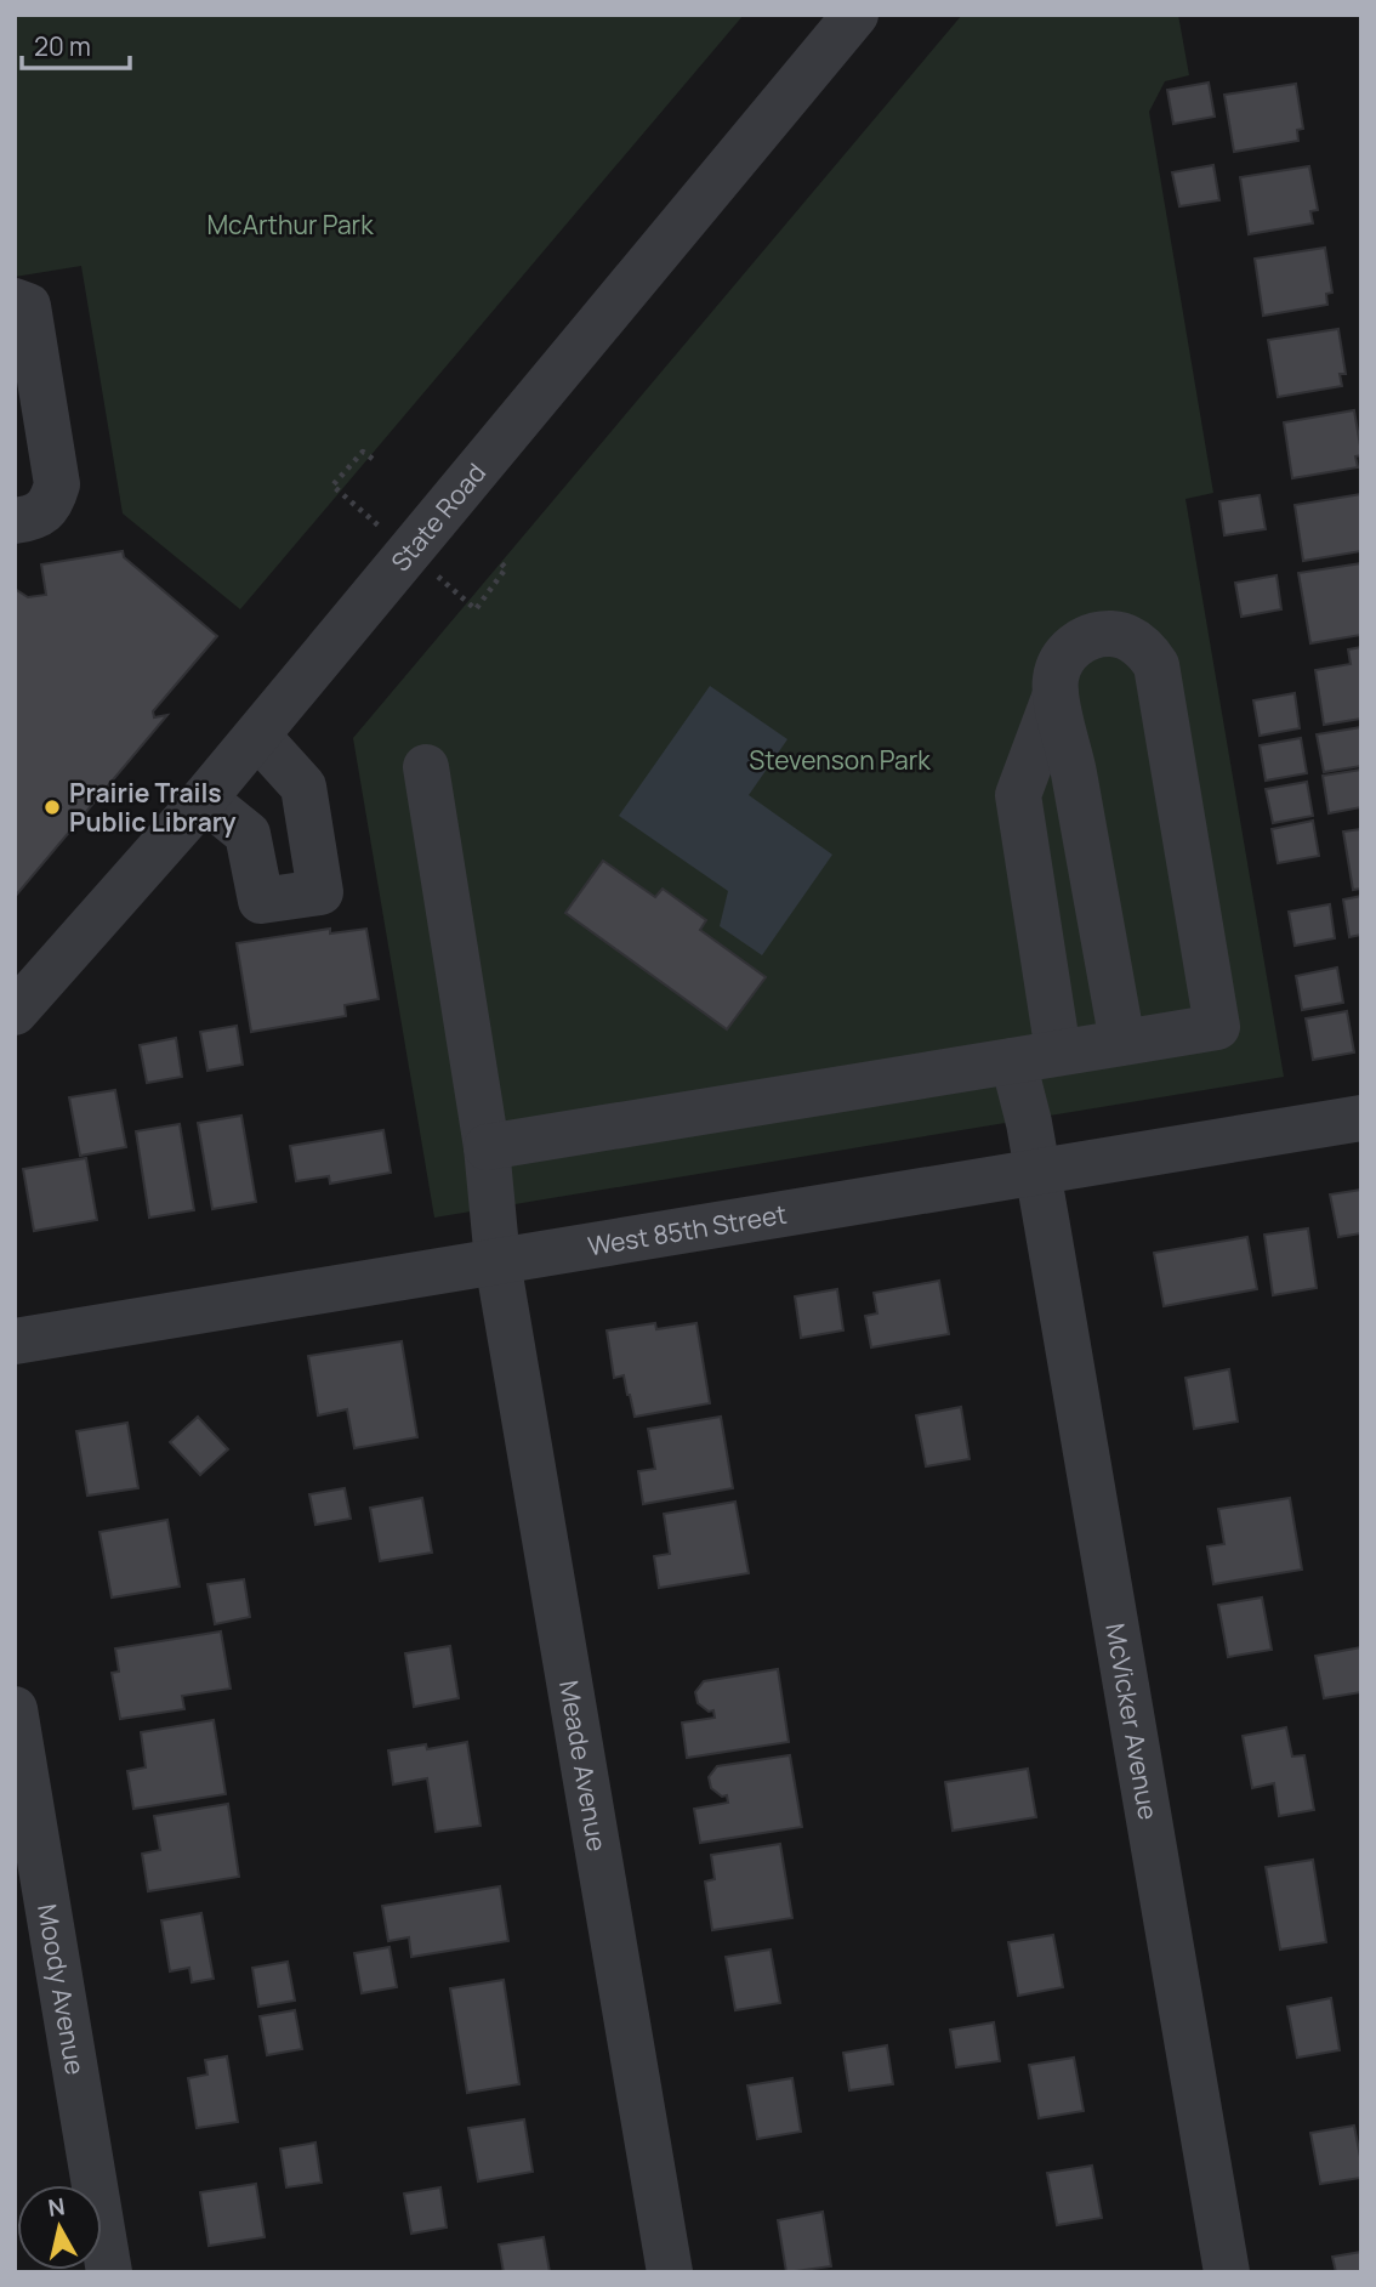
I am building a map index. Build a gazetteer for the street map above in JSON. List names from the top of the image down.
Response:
{
  "streets": {
    "street": [
      "State Road",
      "West 85th Street",
      "McVicker Avenue",
      "Meade Avenue",
      "Moody Avenue"
    ]
  },
  "crossings": [
    ["West 85th Street", "McVicker Avenue"],
    ["West 85th Street", "Meade Avenue"]
  ],
  "parks": ["McArthur Park", "Stevenson Park"],
  "places": ["Prairie Trails Public Library"],
  "scale_bar": "20 m",
  "north": "top"
}
